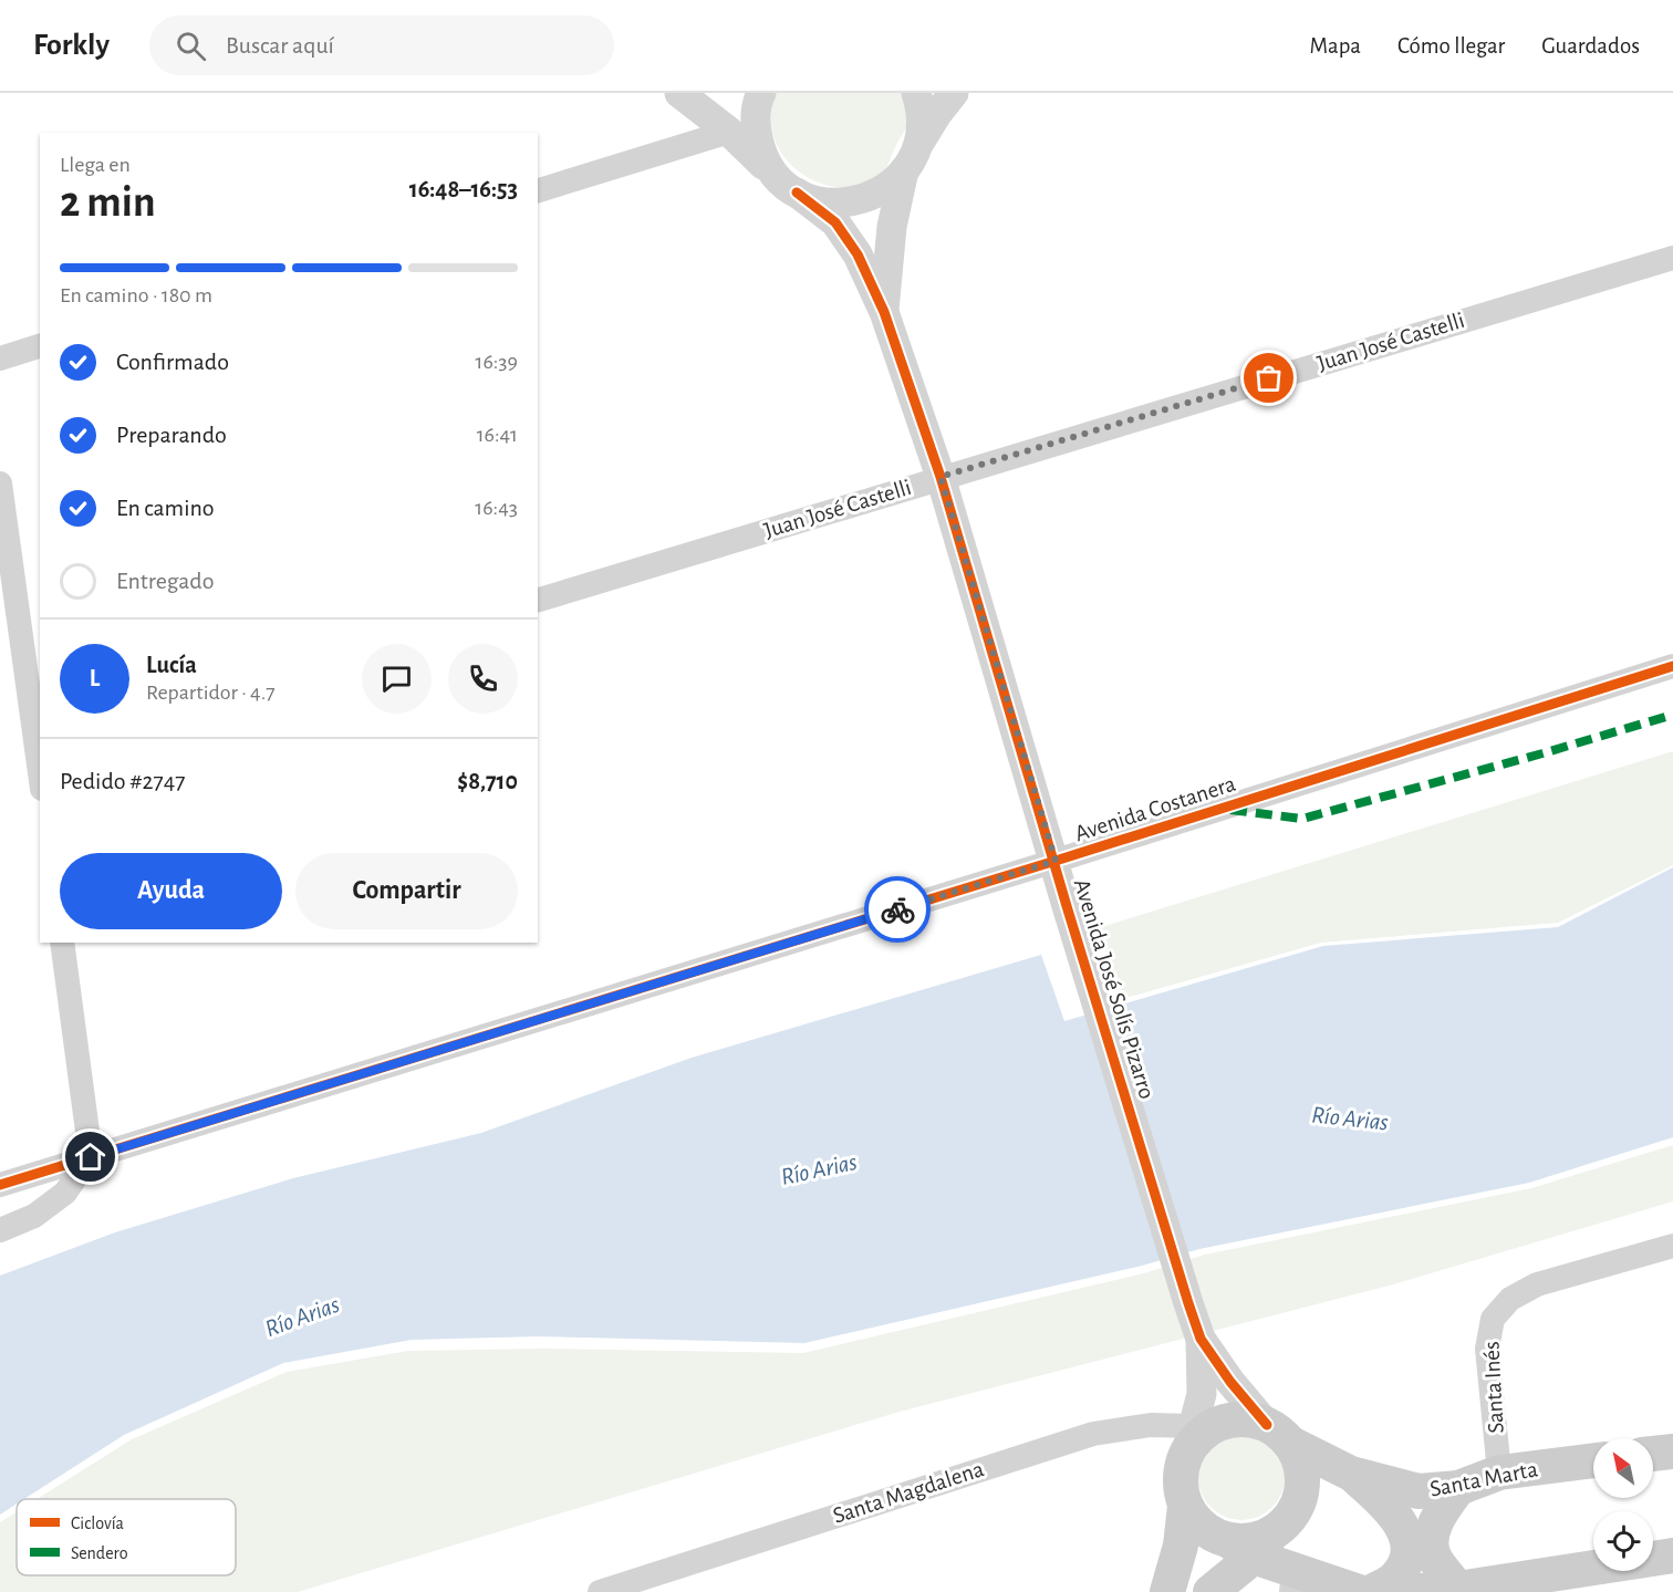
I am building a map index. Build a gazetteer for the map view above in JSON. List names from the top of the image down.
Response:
{
  "streets": {
    "main road": ["Santa Marta"],
    "street": [
      "Juan José Castelli",
      "Avenida Costanera",
      "Avenida José Solís Pizarro",
      "Santa Inés",
      "Santa Magdalena"
    ]
  },
  "crossings": [
    ["Juan José Castelli", "Avenida José Solís Pizarro"],
    ["Avenida Costanera", "Avenida José Solís Pizarro"],
    ["Avenida José Solís Pizarro", "Santa Marta"],
    ["Avenida José Solís Pizarro", "Santa Magdalena"],
    ["Santa Inés", "Santa Marta"],
    ["Santa Marta", "Santa Magdalena"]
  ],
  "water": ["Río Arias"],
  "legend": ["Ciclovía", "Sendero"],
  "north": "top left",
  "page": {
    "header": "Forkly",
    "search": "Buscar aquí",
    "nav": ["Mapa", "Cómo llegar", "Guardados"],
    "heading": ["2 min", "Llega en", "16:48–16:53"],
    "panel": [
      "Lucía",
      "Repartidor · 4.7",
      "Pedido #2747",
      "$8,710"
    ],
    "bar": "En camino · 180 m",
    "list": [
      ["Confirmado", "16:39"],
      ["Preparando", "16:41"],
      ["En camino", "16:43"],
      "Entregado"
    ],
    "round": "L",
    "buttons": ["Ayuda", "Compartir"]
  }
}
